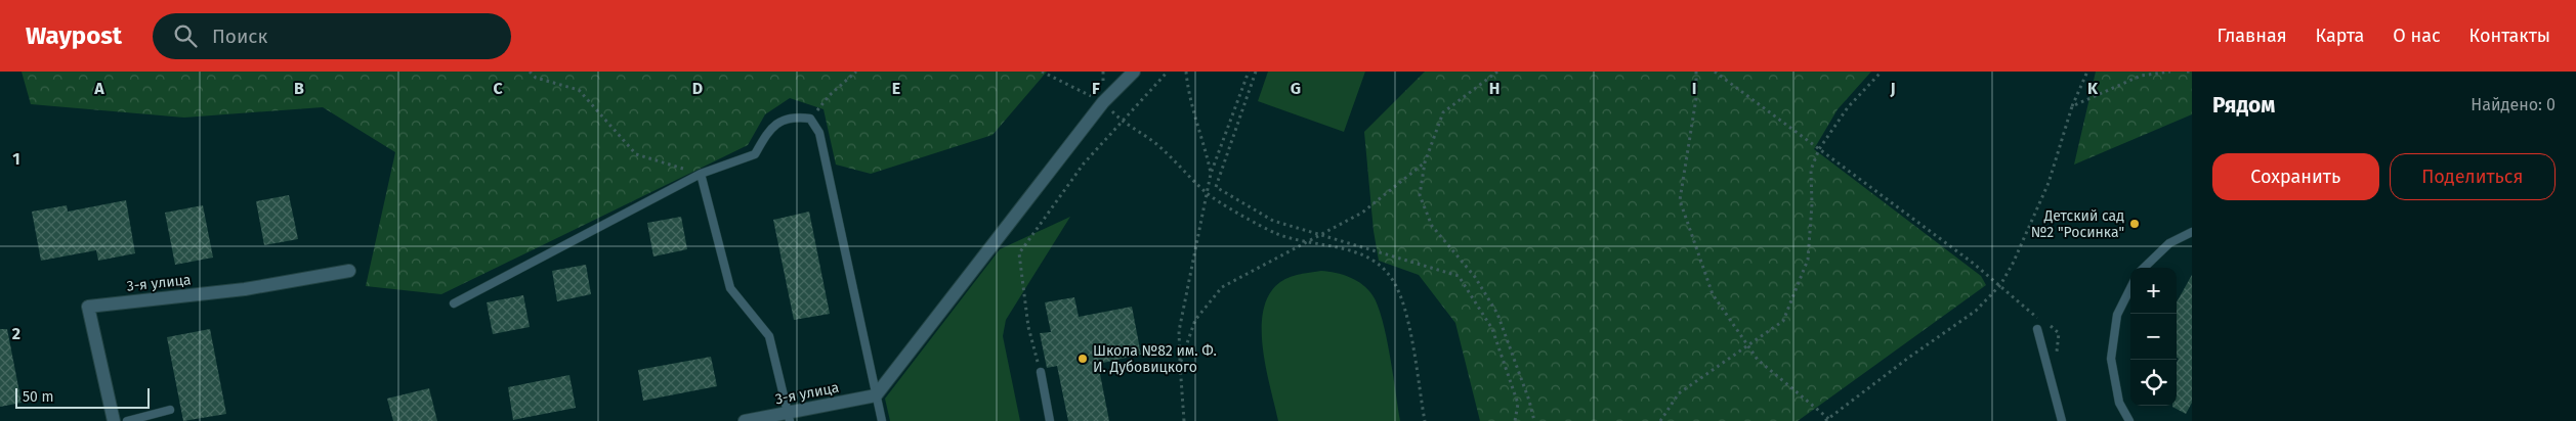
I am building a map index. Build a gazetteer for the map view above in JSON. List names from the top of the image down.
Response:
{
  "streets": {
    "street": ["3-я улица"]
  },
  "places": ["Детский сад №2 \"Росинка\"", "Школа №82 им. Ф. И. Дубовицкого"],
  "scale_bar": "50 m",
  "page": {
    "header": "Waypost",
    "search": "Поиск",
    "nav": [
      "Главная",
      "Карта",
      "О нас",
      "Контакты"
    ],
    "heading": ["Рядом", "Найдено: 0"],
    "buttons": ["Сохранить", "Поделиться"],
    "map_buttons": ["+", "−"],
    "scale": "50 m"
  },
  "grid": {
    "columns": [
      "A",
      "B",
      "C",
      "D",
      "E",
      "F",
      "G",
      "H",
      "I",
      "J",
      "K"
    ],
    "rows": ["1", "2"]
  }
}
